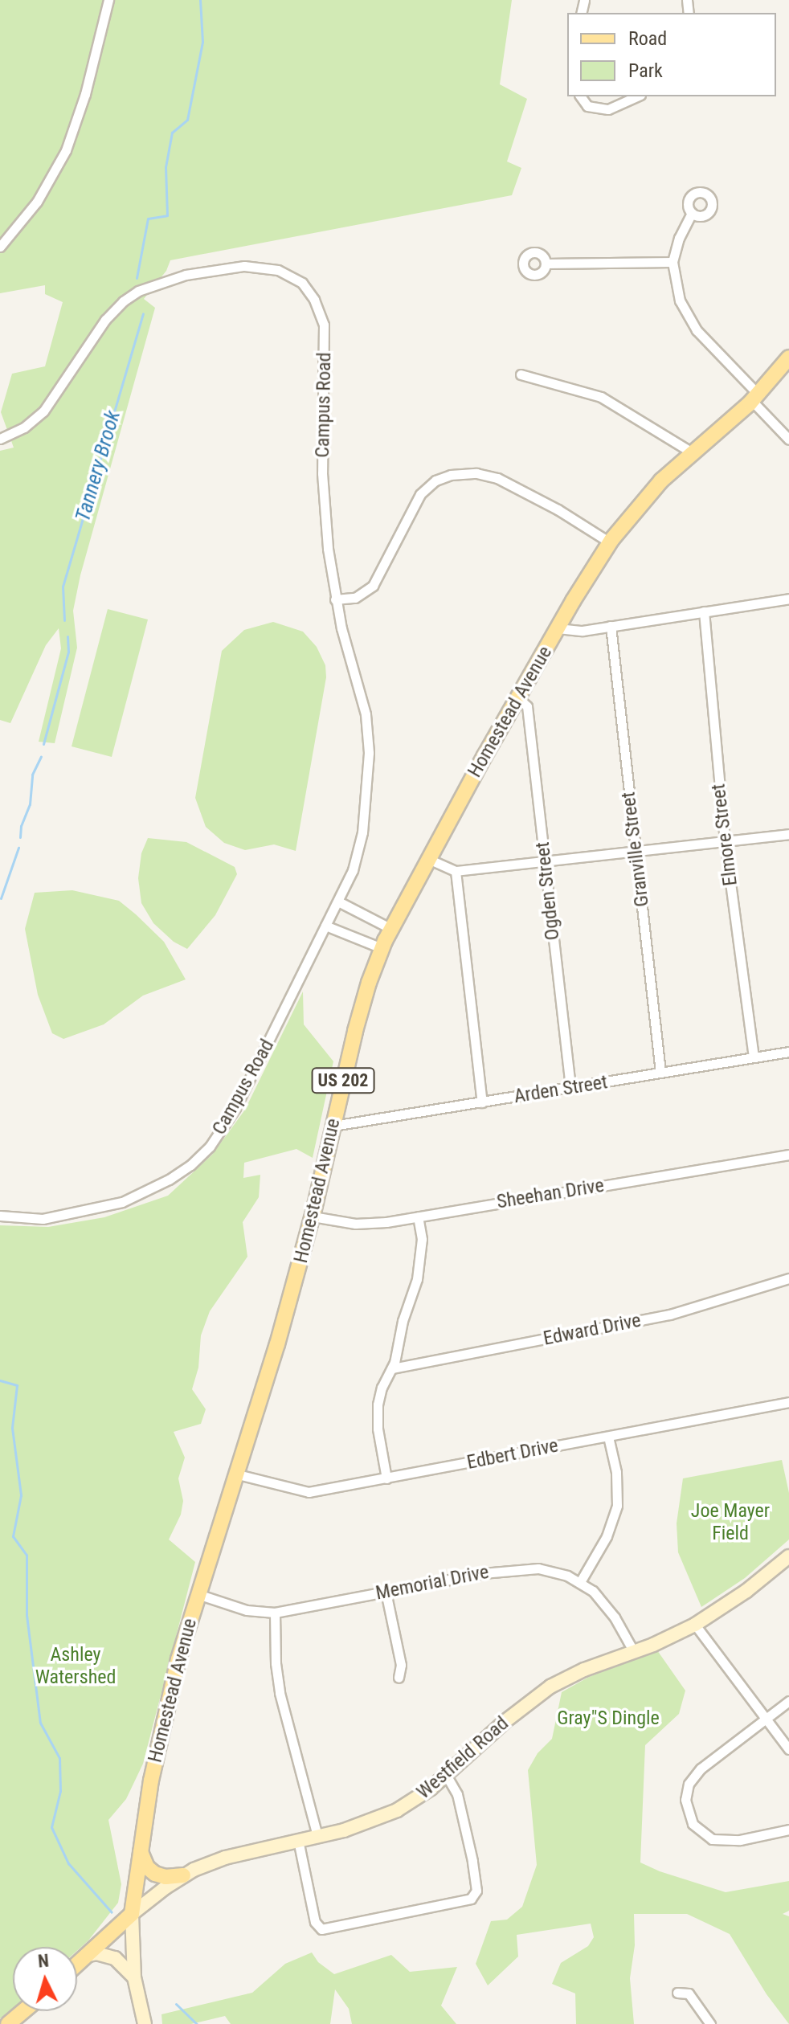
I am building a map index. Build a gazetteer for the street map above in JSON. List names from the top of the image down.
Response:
{
  "streets": {
    "main road": ["Homestead Avenue", "US 202", "Westfield Road"],
    "street": [
      "Campus Road",
      "Elmore Street",
      "Granville Street",
      "Ogden Street",
      "Arden Street",
      "Sheehan Drive",
      "Edward Drive",
      "Edbert Drive",
      "Memorial Drive"
    ]
  },
  "crossings": [
    ["Homestead Avenue", "Ogden Street"],
    ["Homestead Avenue", "Arden Street"],
    ["Homestead Avenue", "Sheehan Drive"],
    ["Homestead Avenue", "Edbert Drive"],
    ["Homestead Avenue", "Memorial Drive"],
    ["Homestead Avenue", "Westfield Road"],
    ["Elmore Street", "Arden Street"],
    ["Granville Street", "Arden Street"],
    ["Ogden Street", "Arden Street"],
    ["Memorial Drive", "Westfield Road"]
  ],
  "water": ["Tannery Brook"],
  "parks": ["Joe Mayer Field", "Ashley Watershed", "Gray\"S Dingle"],
  "legend": ["Road", "Park"],
  "north": "top"
}
